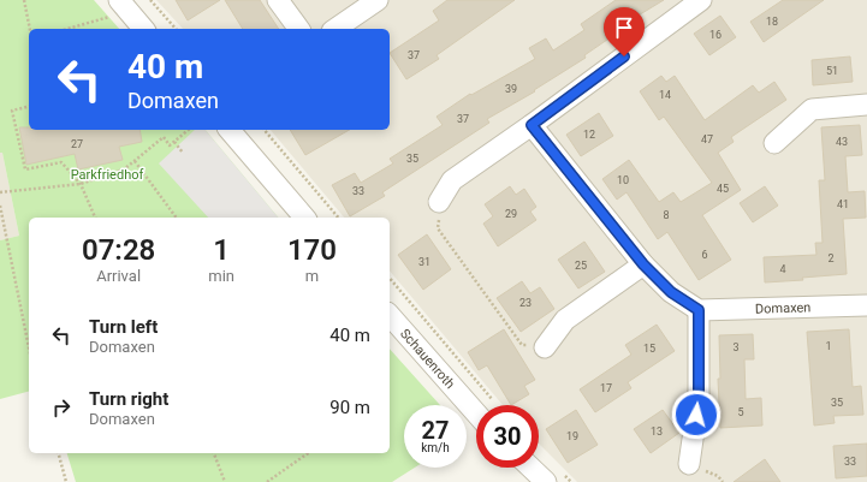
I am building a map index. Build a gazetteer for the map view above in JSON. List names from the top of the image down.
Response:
{
  "streets": {
    "street": ["Domaxen", "Schauenroth"]
  },
  "parks": ["Parkfriedhof"],
  "house_numbers": [
    "18",
    "16",
    "37",
    "51",
    "39",
    "14",
    "37",
    "12",
    "47",
    "43",
    "27",
    "35",
    "10",
    "45",
    "33",
    "41",
    "29",
    "8",
    "6",
    "2",
    "31",
    "25",
    "4",
    "23",
    "1",
    "3",
    "15",
    "17",
    "35",
    "5",
    "13",
    "19",
    "33"
  ],
  "page": {
    "turn": ["40 m", "Domaxen"],
    "eta": [
      "07:28",
      "Arrival",
      "1",
      "min",
      "170",
      "m"
    ],
    "list": [
      {
        "name": "Turn left",
        "note": "Domaxen",
        "value": "40 m"
      },
      {
        "name": "Turn right",
        "note": "Domaxen",
        "value": "90 m"
      }
    ],
    "speed": "27 km/h",
    "limit": "30"
  }
}
